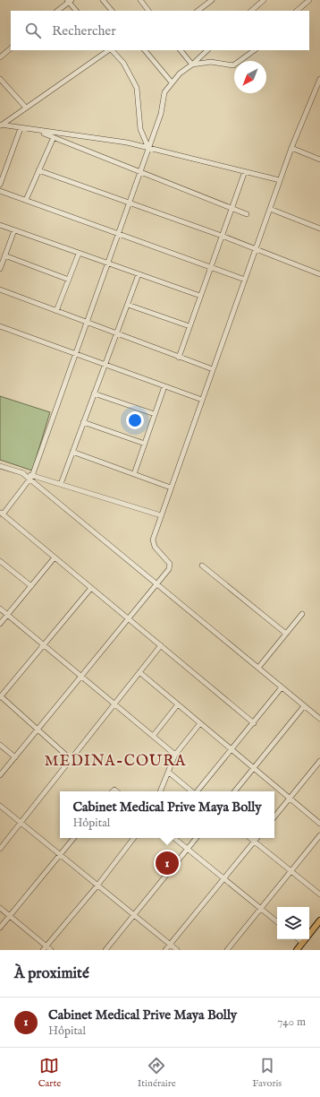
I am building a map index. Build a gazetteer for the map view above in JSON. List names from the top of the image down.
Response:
{
  "districts": ["MEDINA-COURA"],
  "north": "bottom left",
  "page": {
    "search": "Rechercher",
    "popup": ["Cabinet Medical Prive Maya Bolly", "Hôpital"],
    "pins": "1",
    "heading": "À proximité",
    "list": [
      {
        "mark": "1",
        "name": "Cabinet Medical Prive Maya Bolly",
        "note": "Hôpital",
        "value": "740 m"
      }
    ],
    "nav": ["Carte", "Itinéraire", "Favoris"]
  }
}
